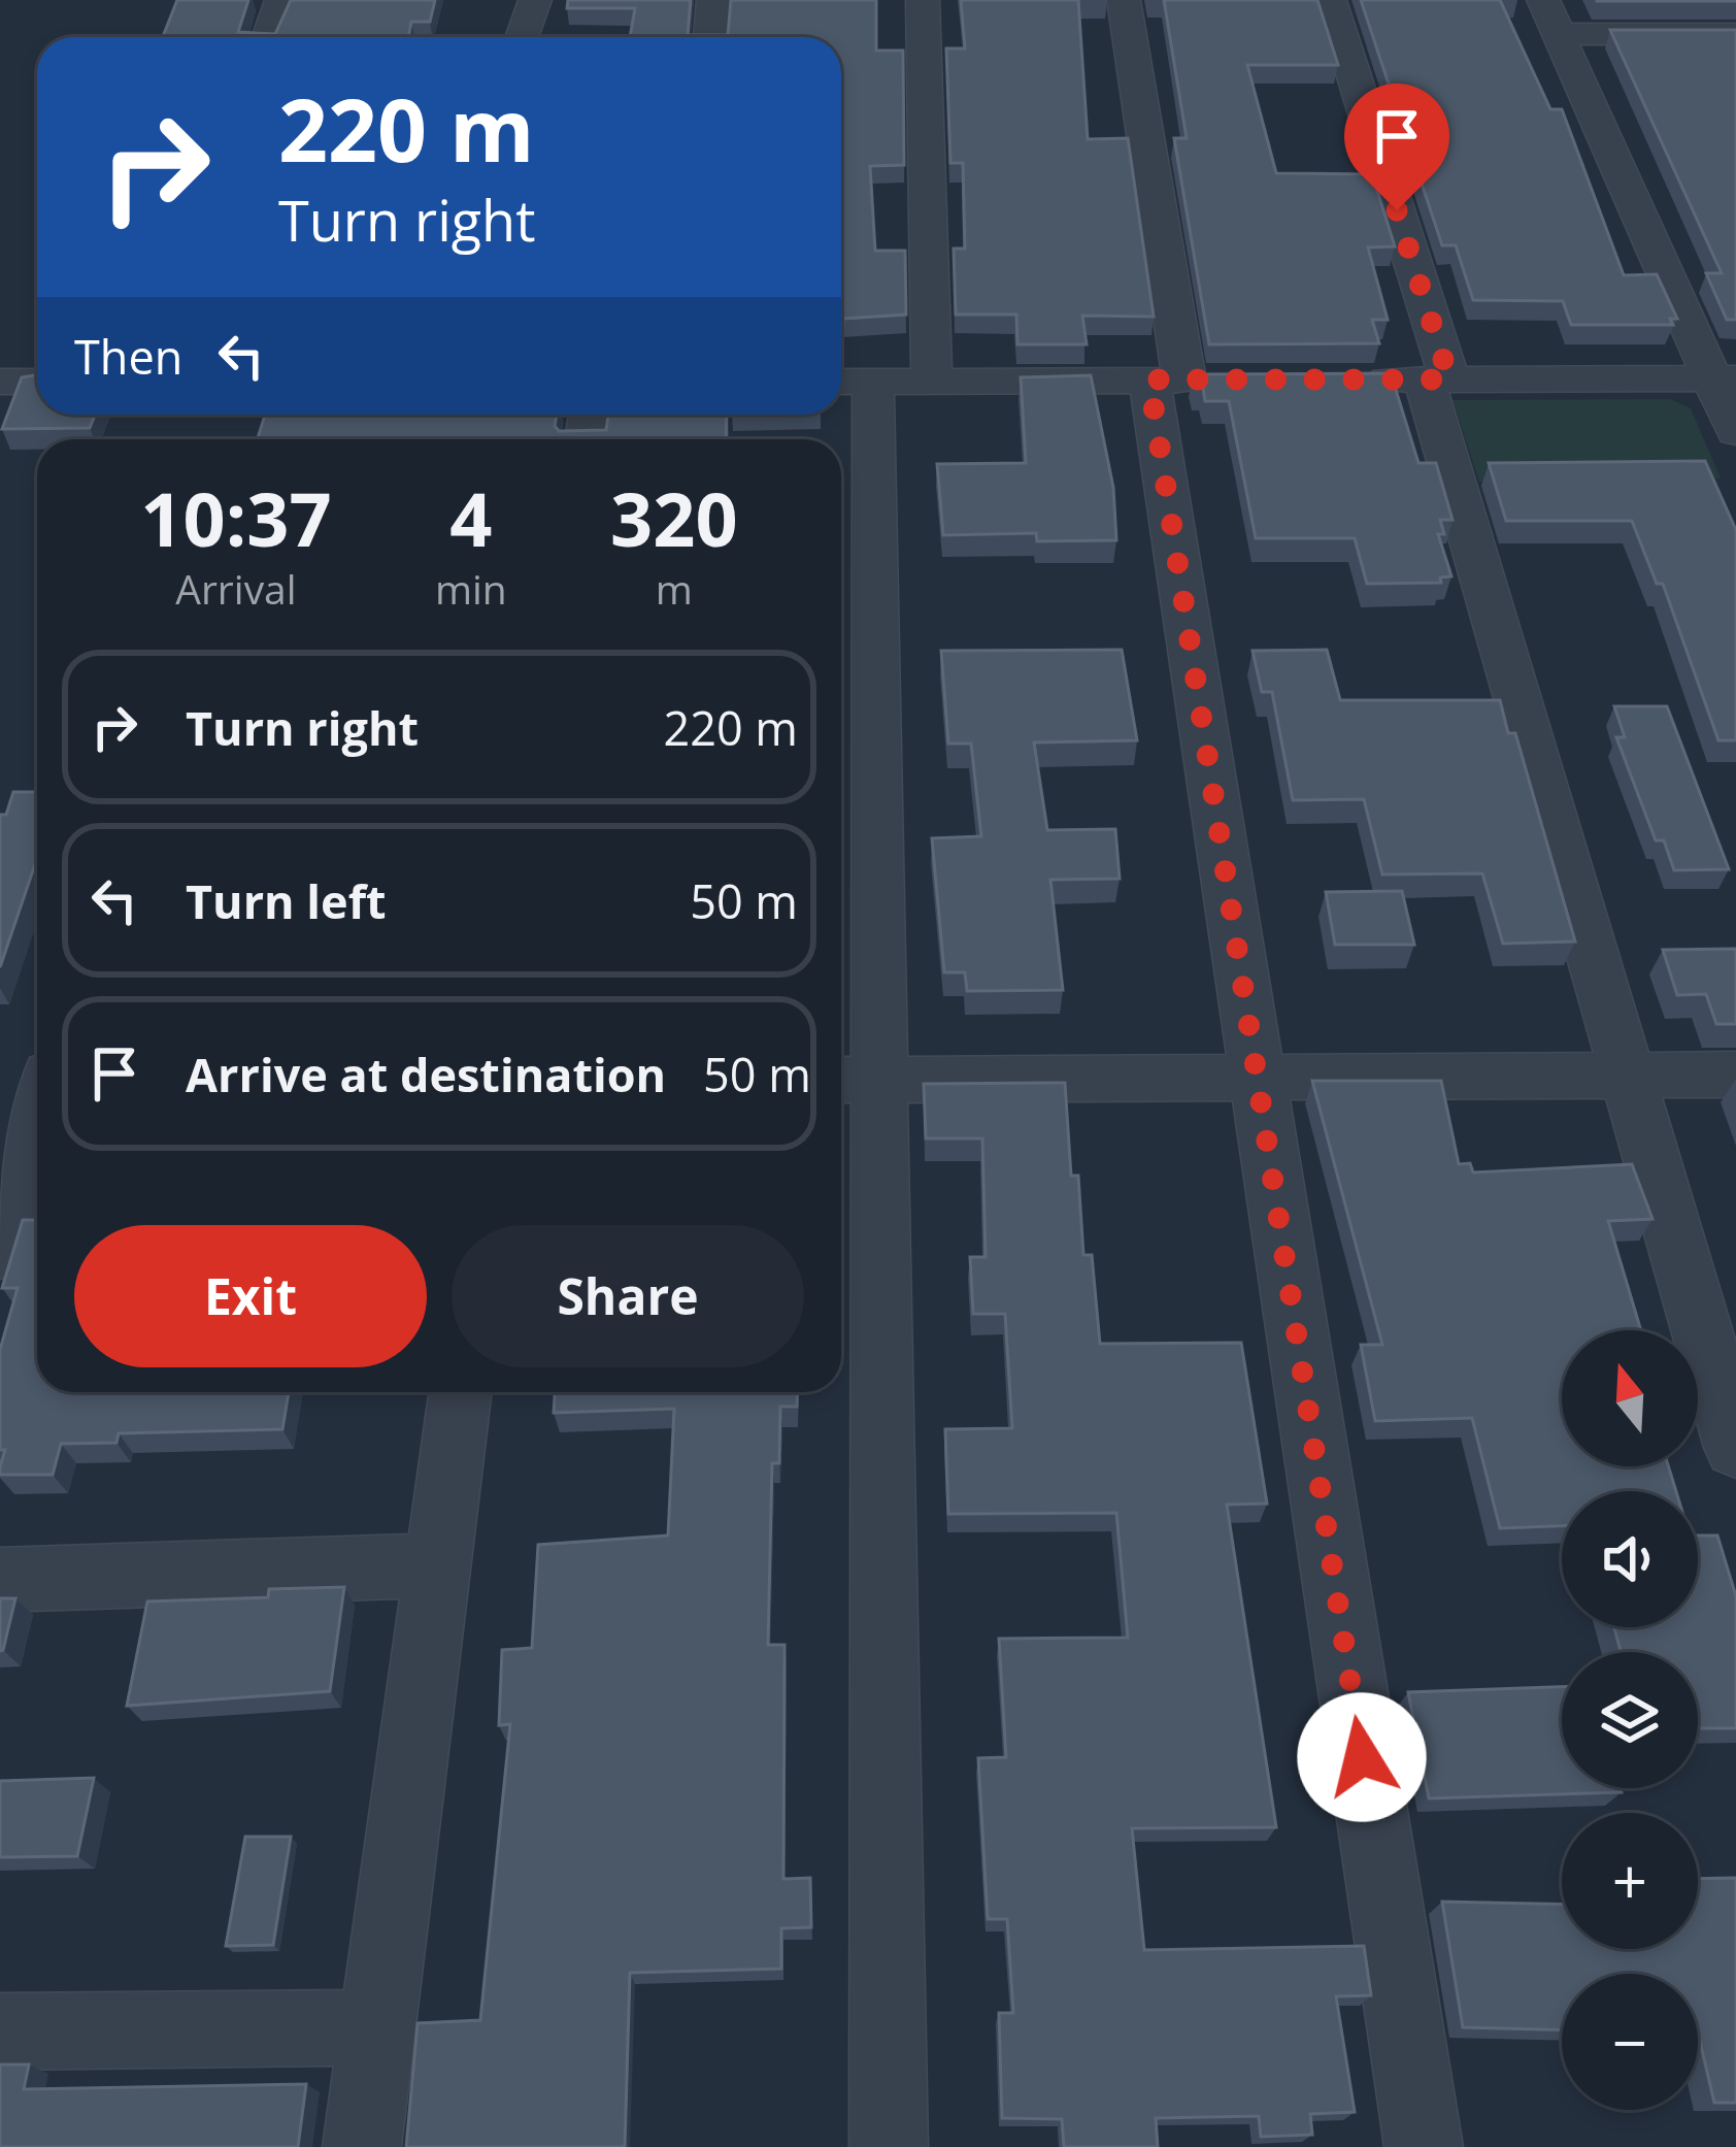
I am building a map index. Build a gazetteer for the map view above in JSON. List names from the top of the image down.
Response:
{
  "north": "top",
  "page": {
    "turn": ["220 m", "Turn right"],
    "then": "Then",
    "eta": [
      "10:37",
      "Arrival",
      "4",
      "min",
      "320",
      "m"
    ],
    "list": [
      {
        "name": "Turn right",
        "value": "220 m"
      },
      {
        "name": "Turn left",
        "value": "50 m"
      },
      {
        "name": "Arrive at destination",
        "value": "50 m"
      }
    ],
    "buttons": ["Exit", "Share"],
    "map_buttons": ["+", "−"]
  }
}
